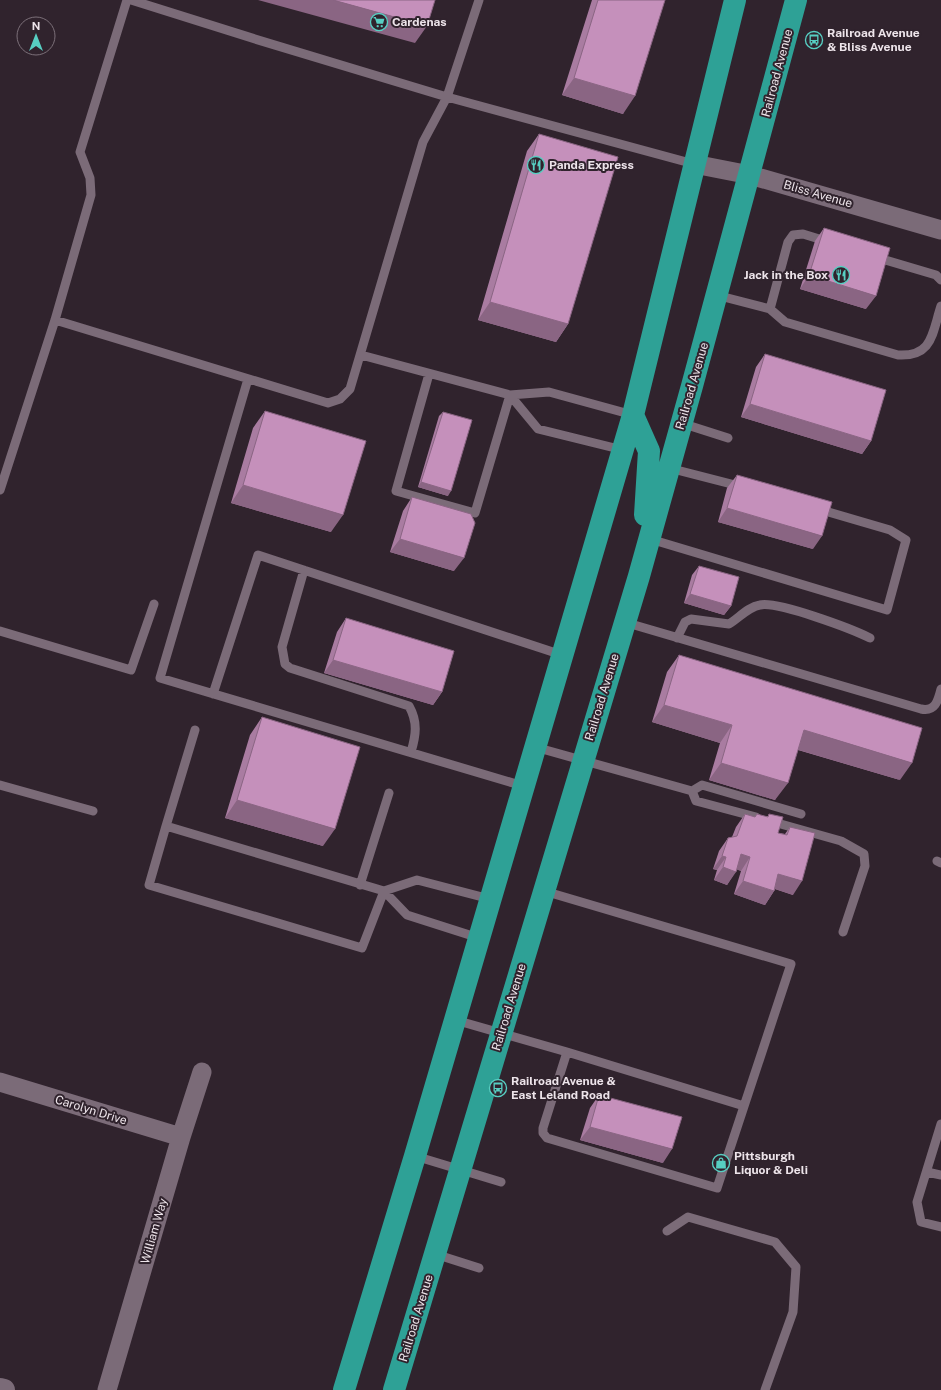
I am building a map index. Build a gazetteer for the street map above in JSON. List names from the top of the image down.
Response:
{
  "streets": {
    "highway": ["Railroad Avenue"],
    "street": ["Bliss Avenue", "Carolyn Drive", "William Way"]
  },
  "crossings": [
    ["Railroad Avenue", "Bliss Avenue"],
    ["Carolyn Drive", "William Way"]
  ],
  "places": {
    "supermarket": ["Cardenas"],
    "bus stop": ["Railroad Avenue & Bliss Avenue", "Railroad Avenue & East Leland Road"],
    "restaurant": ["Panda Express", "Jack in the Box"],
    "shop": ["Pittsburgh Liquor & Deli"]
  },
  "north": "top"
}
